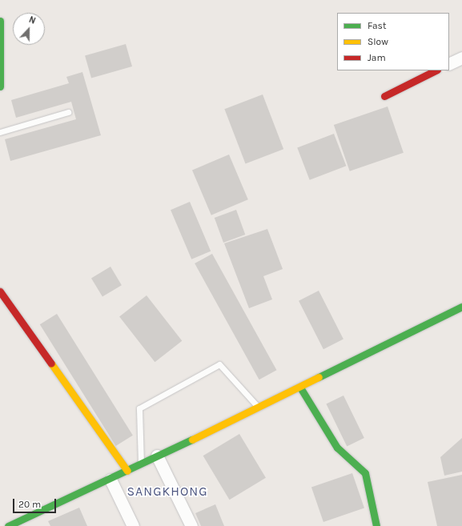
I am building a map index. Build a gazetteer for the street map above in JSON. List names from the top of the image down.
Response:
{
  "districts": ["SANGKHONG"],
  "legend": ["Fast", "Slow", "Jam"],
  "scale_bar": "20 m",
  "north": "top"
}
